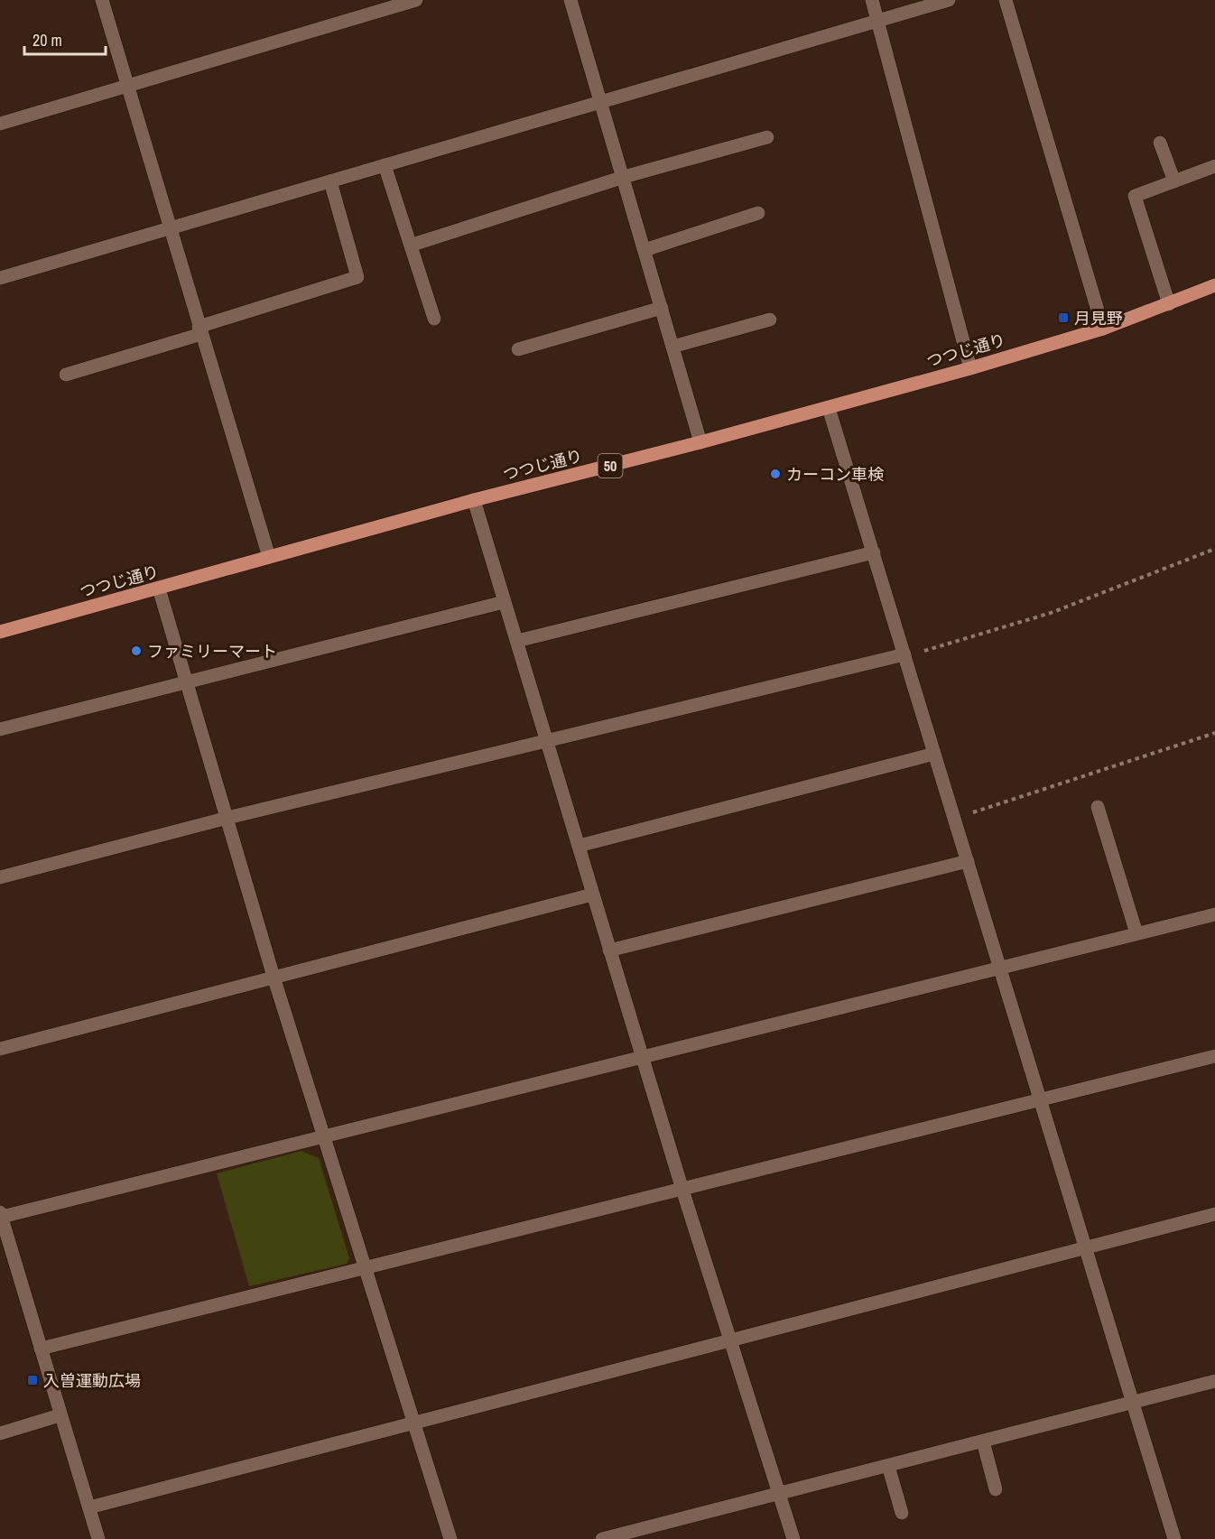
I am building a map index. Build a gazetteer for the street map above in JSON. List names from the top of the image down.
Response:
{
  "streets": {
    "main road": ["つつじ通り", "50"]
  },
  "places": {
    "transit": ["月見野", "入曽運動広場"],
    "other": ["カーコン車検", "ファミリーマート"]
  },
  "scale_bar": "20 m"
}
